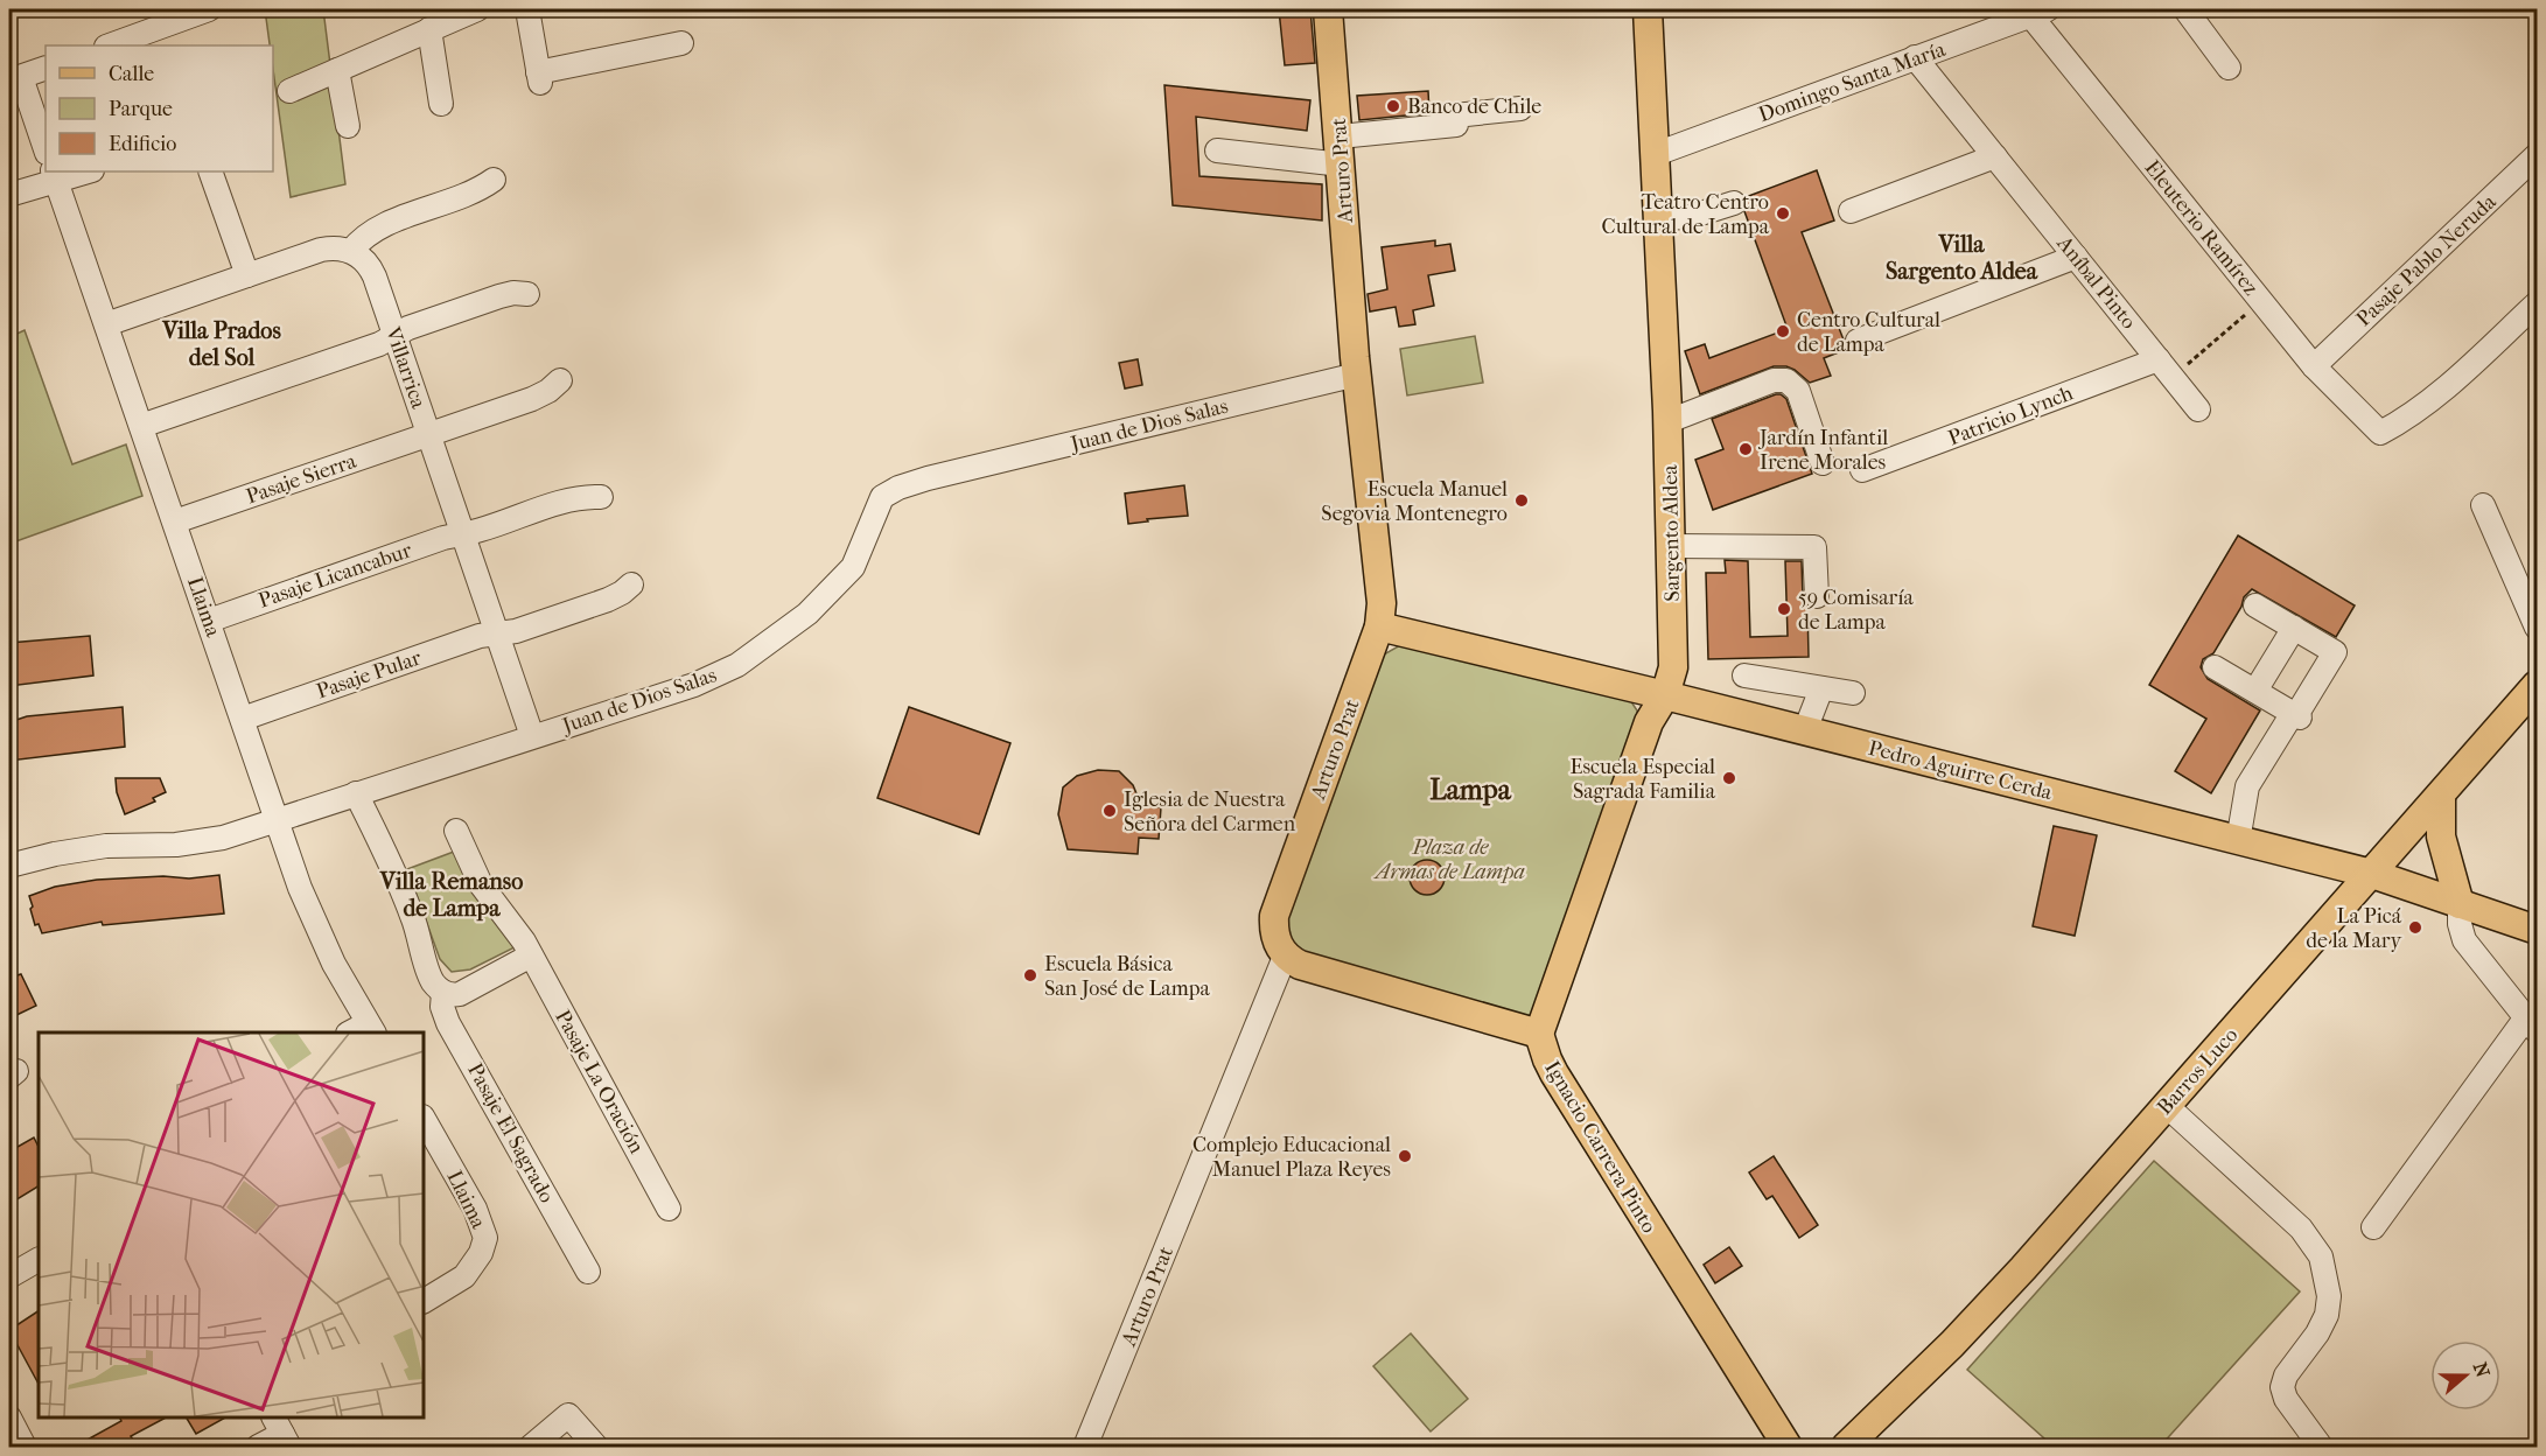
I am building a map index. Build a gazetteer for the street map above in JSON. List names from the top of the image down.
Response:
{
  "streets": {
    "main road": [
      "Arturo Prat",
      "Sargento Aldea",
      "Pedro Aguirre Cerda",
      "Barros Luco",
      "Ignacio Carrera Pinto"
    ],
    "street": [
      "Domingo Santa María",
      "Eleuterio Ramírez",
      "Pasaje Pablo Neruda",
      "Aníbal Pinto",
      "Villarrica",
      "Patricio Lynch",
      "Juan de Dios Salas",
      "Pasaje Sierra",
      "Pasaje Licancabur",
      "Llaima",
      "Pasaje Pular",
      "Pasaje La Oración",
      "Pasaje El Sagrado"
    ]
  },
  "crossings": [
    ["Domingo Santa María", "Eleuterio Ramírez"],
    ["Domingo Santa María", "Aníbal Pinto"],
    ["Domingo Santa María", "Sargento Aldea"],
    ["Arturo Prat", "Juan de Dios Salas"],
    ["Arturo Prat", "Pedro Aguirre Cerda"],
    ["Arturo Prat", "Ignacio Carrera Pinto"],
    ["Eleuterio Ramírez", "Pasaje Pablo Neruda"],
    ["Aníbal Pinto", "Patricio Lynch"],
    ["Villarrica", "Juan de Dios Salas"],
    ["Villarrica", "Pasaje Sierra"],
    ["Villarrica", "Pasaje Licancabur"],
    ["Villarrica", "Pasaje Pular"],
    ["Juan de Dios Salas", "Llaima"],
    ["Juan de Dios Salas", "Pasaje El Sagrado"],
    ["Pasaje Sierra", "Llaima"],
    ["Sargento Aldea", "Pedro Aguirre Cerda"],
    ["Sargento Aldea", "Ignacio Carrera Pinto"],
    ["Pasaje Licancabur", "Llaima"],
    ["Llaima", "Pasaje Pular"],
    ["Pedro Aguirre Cerda", "Barros Luco"]
  ],
  "districts": [
    "Villa Sargento Aldea",
    "Villa Prados del Sol",
    "Lampa",
    "Villa Remanso de Lampa"
  ],
  "parks": ["Plaza de Armas de Lampa"],
  "places": [
    "Banco de Chile",
    "Teatro Centro Cultural de Lampa",
    "Centro Cultural de Lampa",
    "Jardín Infantil Irene Morales",
    "Escuela Manuel Segovia Montenegro",
    "59 Comisaría de Lampa",
    "Escuela Especial Sagrada Familia",
    "Iglesia de Nuestra Señora del Carmen",
    "La Picá de la Mary",
    "Escuela Básica San José de Lampa",
    "Complejo Educacional Manuel Plaza Reyes"
  ],
  "legend": ["Calle", "Parque", "Edificio"],
  "north": "right"
}
